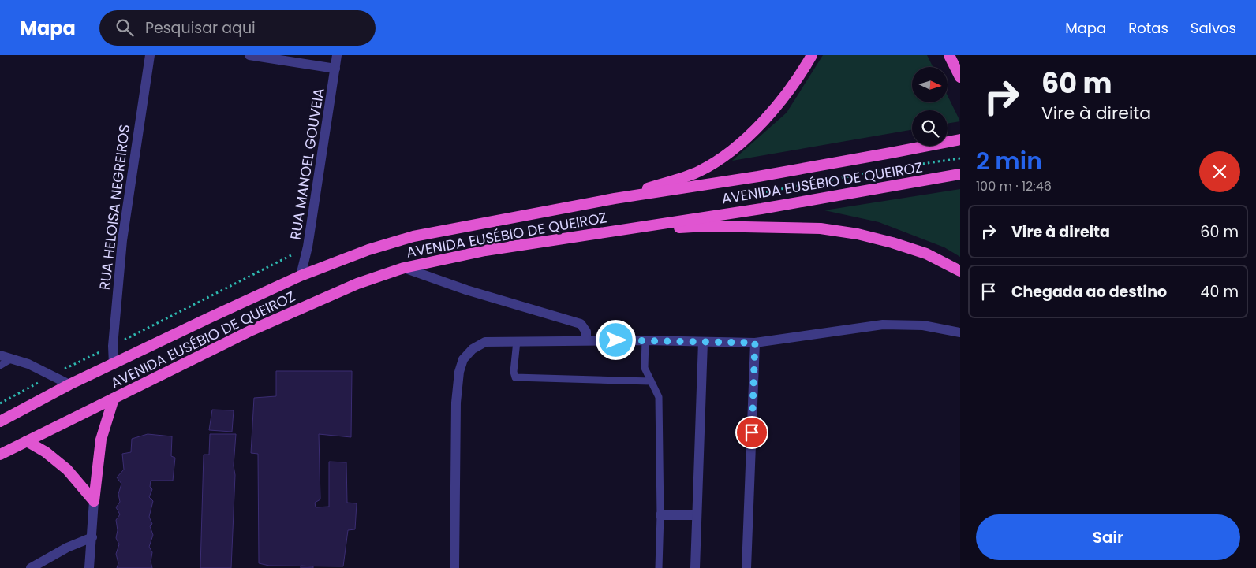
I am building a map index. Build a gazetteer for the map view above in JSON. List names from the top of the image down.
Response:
{
  "streets": {
    "highway": ["AVENIDA EUSÉBIO DE QUEIROZ"],
    "street": ["RUA MANOEL GOUVEIA", "RUA HELOISA NEGREIROS"]
  },
  "crossings": [
    ["RUA MANOEL GOUVEIA", "AVENIDA EUSÉBIO DE QUEIROZ"],
    ["AVENIDA EUSÉBIO DE QUEIROZ", "RUA HELOISA NEGREIROS"]
  ],
  "north": "right",
  "page": {
    "header": "Mapa",
    "search": "Pesquisar aqui",
    "nav": ["Mapa", "Rotas", "Salvos"],
    "turn": ["60 m", "Vire à direita"],
    "heading": ["2 min", "100 m · 12:46"],
    "list": [
      {
        "name": "Vire à direita",
        "value": "60 m"
      },
      {
        "name": "Chegada ao destino",
        "value": "40 m"
      }
    ],
    "buttons": "Sair"
  }
}
